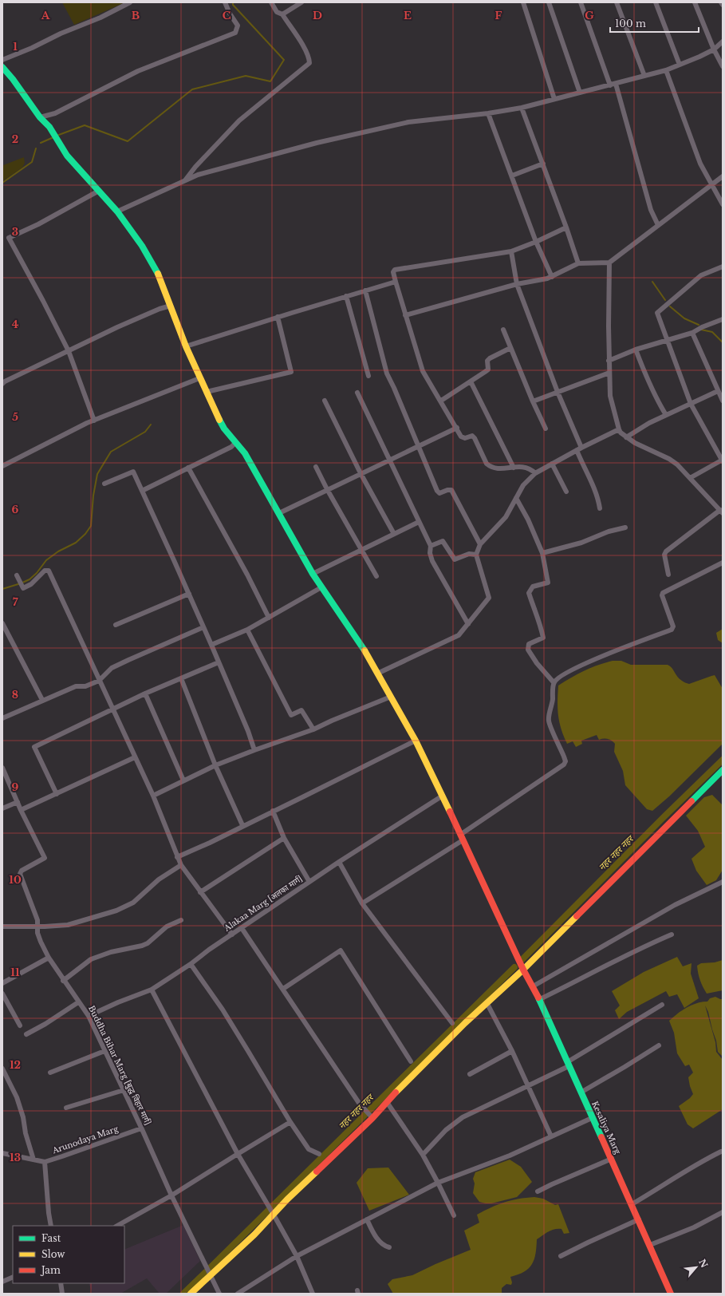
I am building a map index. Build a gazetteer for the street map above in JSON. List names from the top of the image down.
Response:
{
  "streets": {
    "main road": ["Kesaliya Marg"],
    "street": ["Alakaa Marg [अलका मार्ग]", "Buddha Bihar Marg [बुद्ध विहार मार्ग]", "Arunodaya Marg"]
  },
  "crossings": [
    ["Alakaa Marg [अलका मार्ग]", "Buddha Bihar Marg [बुद्ध विहार मार्ग]"],
    ["Alakaa Marg [अलका मार्ग]", "Kesaliya Marg"],
    ["Buddha Bihar Marg [बुद्ध विहार मार्ग]", "Arunodaya Marg"]
  ],
  "water": ["नहर नहर नहर"],
  "legend": ["Fast", "Slow", "Jam"],
  "scale_bar": "100 m",
  "north": "top right",
  "grid": {
    "columns": [
      "A",
      "B",
      "C",
      "D",
      "E",
      "F",
      "G"
    ],
    "rows": [
      "1",
      "2",
      "3",
      "4",
      "5",
      "6",
      "7",
      "8",
      "9",
      "10",
      "11",
      "12",
      "13"
    ]
  }
}
